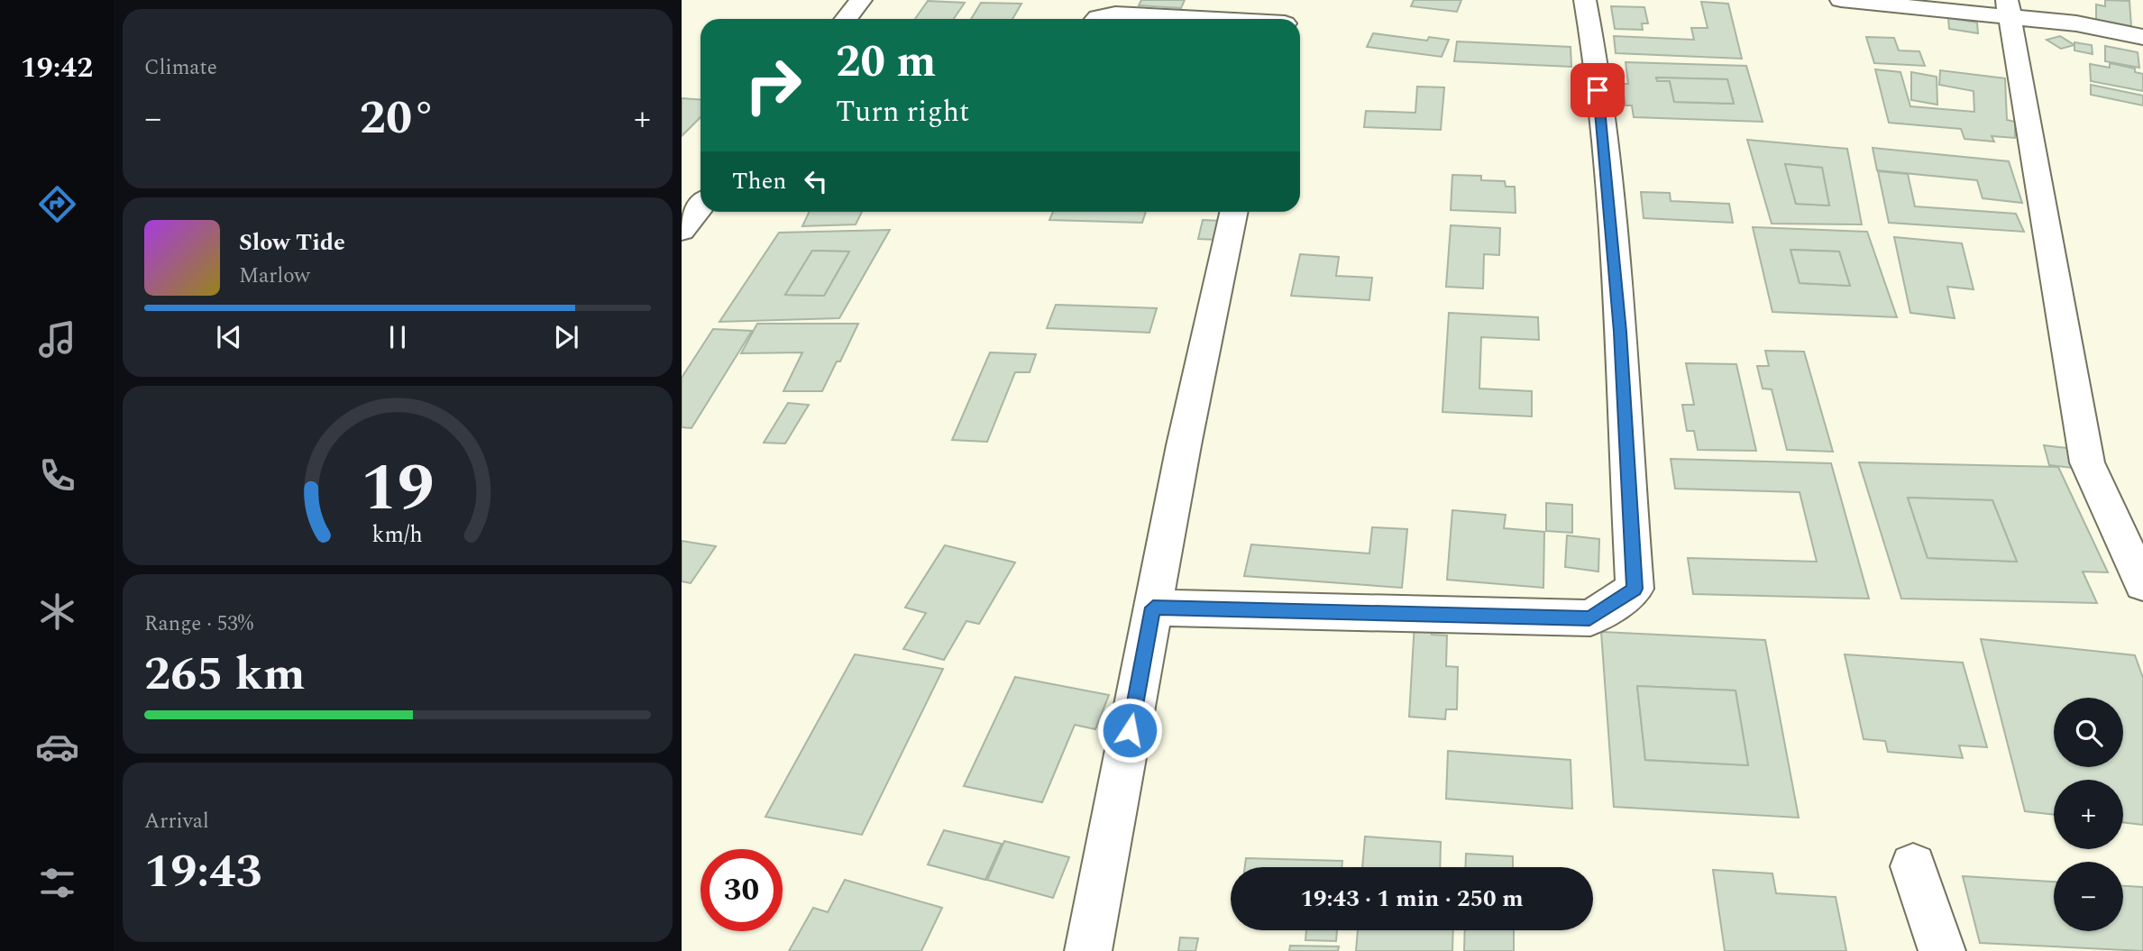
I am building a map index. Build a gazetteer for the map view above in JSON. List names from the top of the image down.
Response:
{
  "page": {
    "tabs": "19:42",
    "tile": [
      "Climate",
      ["Range · 53%", "265 km"],
      ["Arrival", "19:43"]
    ],
    "turn": ["20 m", "Turn right"],
    "heat": ["−", "20°", "+"],
    "then": "Then",
    "song": ["Slow Tide", "Marlow"],
    "map_buttons": ["+", "−"],
    "limit": "30",
    "trip": "19:43 · 1 min · 250 m",
    "gauge": ["19", "km/h"]
  }
}
